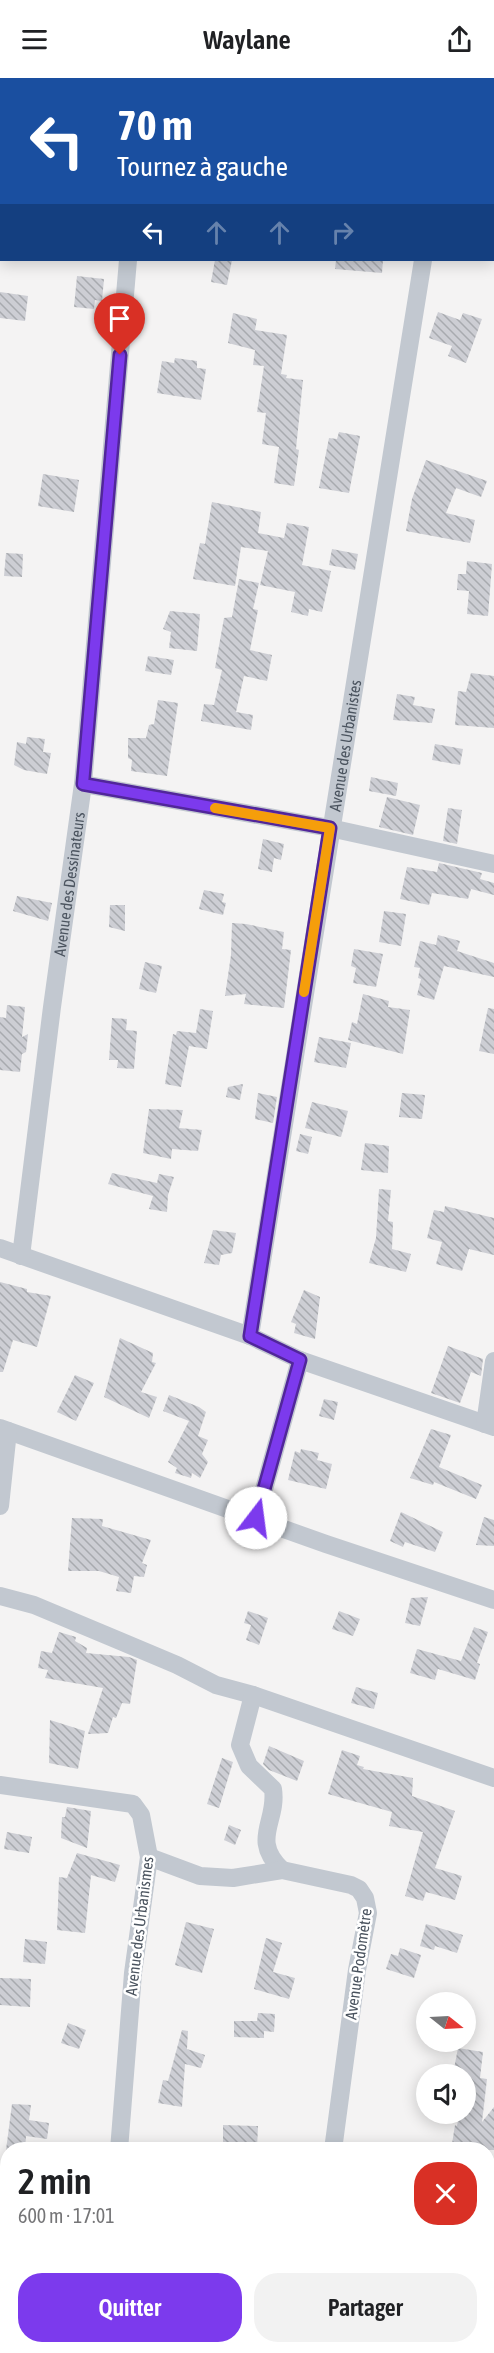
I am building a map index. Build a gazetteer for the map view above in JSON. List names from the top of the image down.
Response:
{
  "streets": {
    "street": [
      "Avenue des Urbanistes",
      "Avenue des Dessinateurs",
      "Avenue des Urbanismes",
      "Avenue Podomètre"
    ]
  },
  "crossings": [
    ["Avenue des Urbanismes", "Avenue Podomètre"]
  ],
  "north": "right",
  "page": {
    "header": "Waylane",
    "turn": ["70 m", "Tournez à gauche"],
    "heading": ["2 min", "600 m · 17:01"],
    "buttons": ["Quitter", "Partager"]
  }
}
